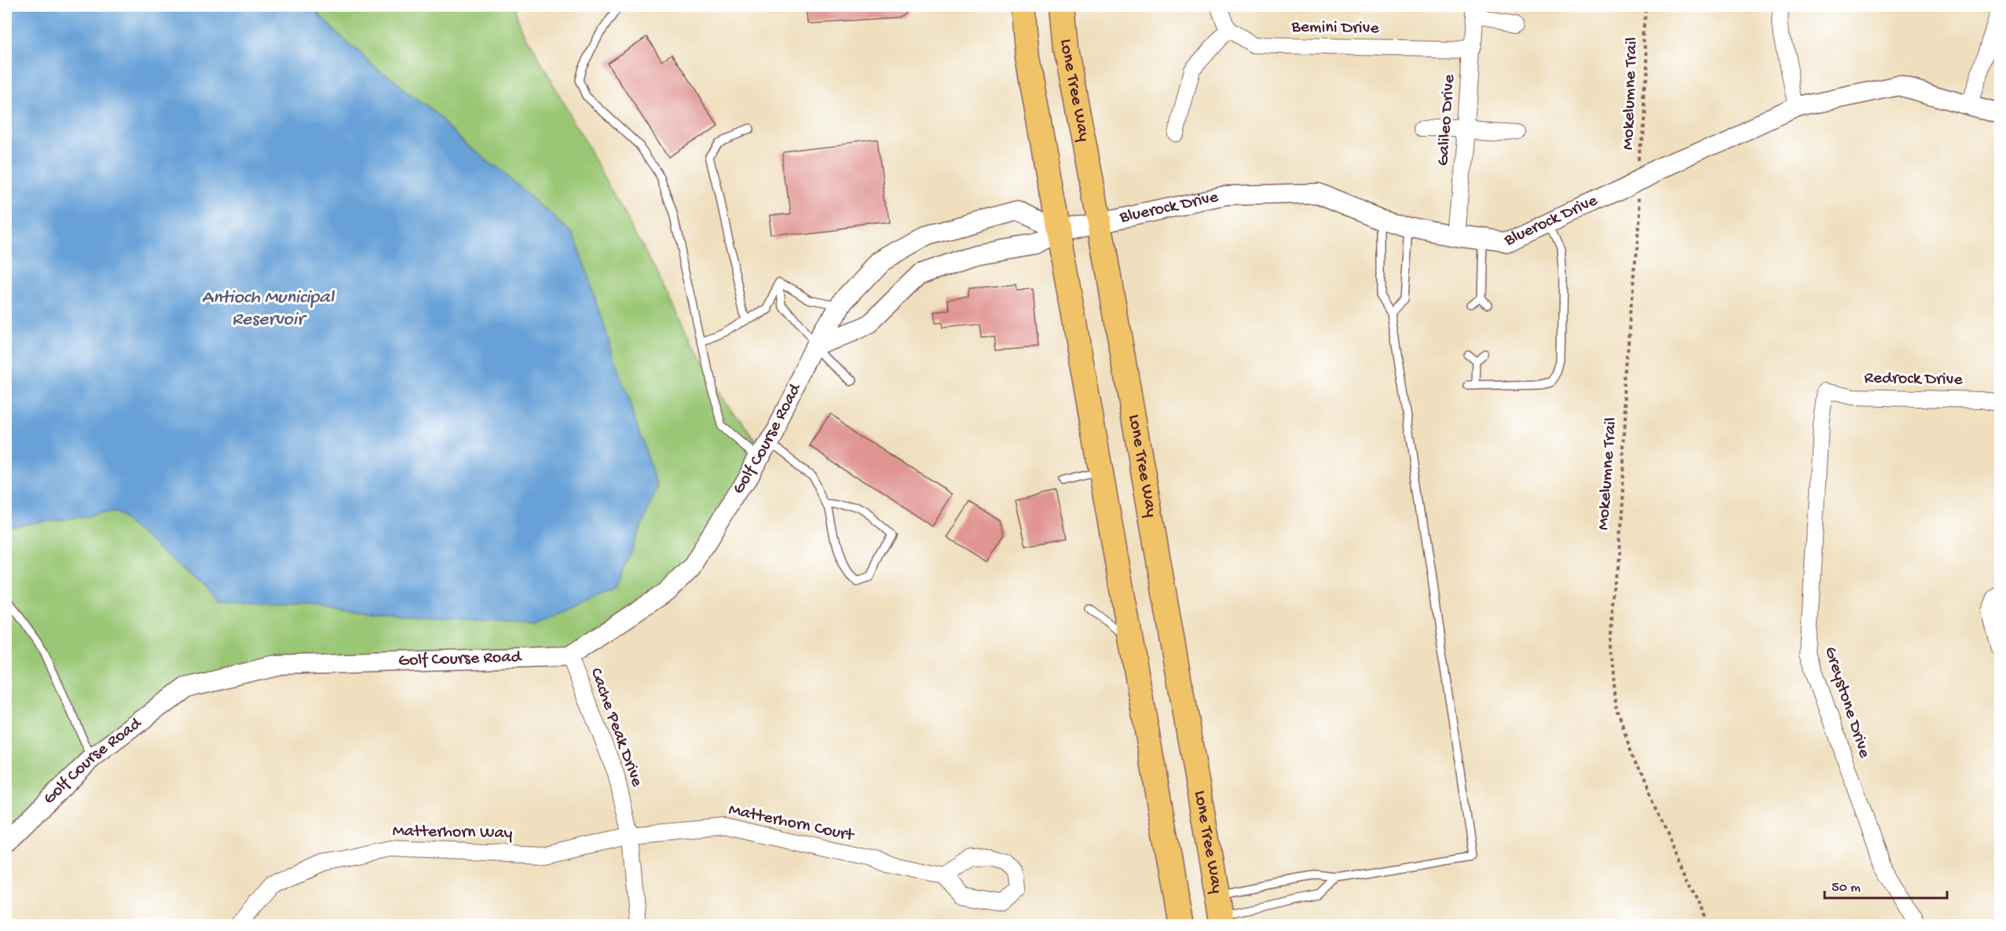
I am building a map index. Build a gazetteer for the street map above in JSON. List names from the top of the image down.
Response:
{
  "streets": {
    "main road": ["Lone Tree Way"],
    "street": [
      "Bemini Drive",
      "Galileo Drive",
      "Bluerock Drive",
      "Redrock Drive",
      "Golf Course Road",
      "Greystone Drive",
      "Cache Peak Drive",
      "Matterhorn Court",
      "Matterhorn Way"
    ],
    "path": ["Mokelumne Trail"]
  },
  "crossings": [
    ["Bemini Drive", "Galileo Drive"],
    ["Lone Tree Way", "Bluerock Drive"],
    ["Mokelumne Trail", "Bluerock Drive"],
    ["Galileo Drive", "Bluerock Drive"],
    ["Bluerock Drive", "Golf Course Road"],
    ["Redrock Drive", "Greystone Drive"],
    ["Golf Course Road", "Cache Peak Drive"],
    ["Cache Peak Drive", "Matterhorn Court"],
    ["Cache Peak Drive", "Matterhorn Way"],
    ["Matterhorn Court", "Matterhorn Way"]
  ],
  "water": ["Antioch Municipal Reservoir"],
  "scale_bar": "50 m"
}
